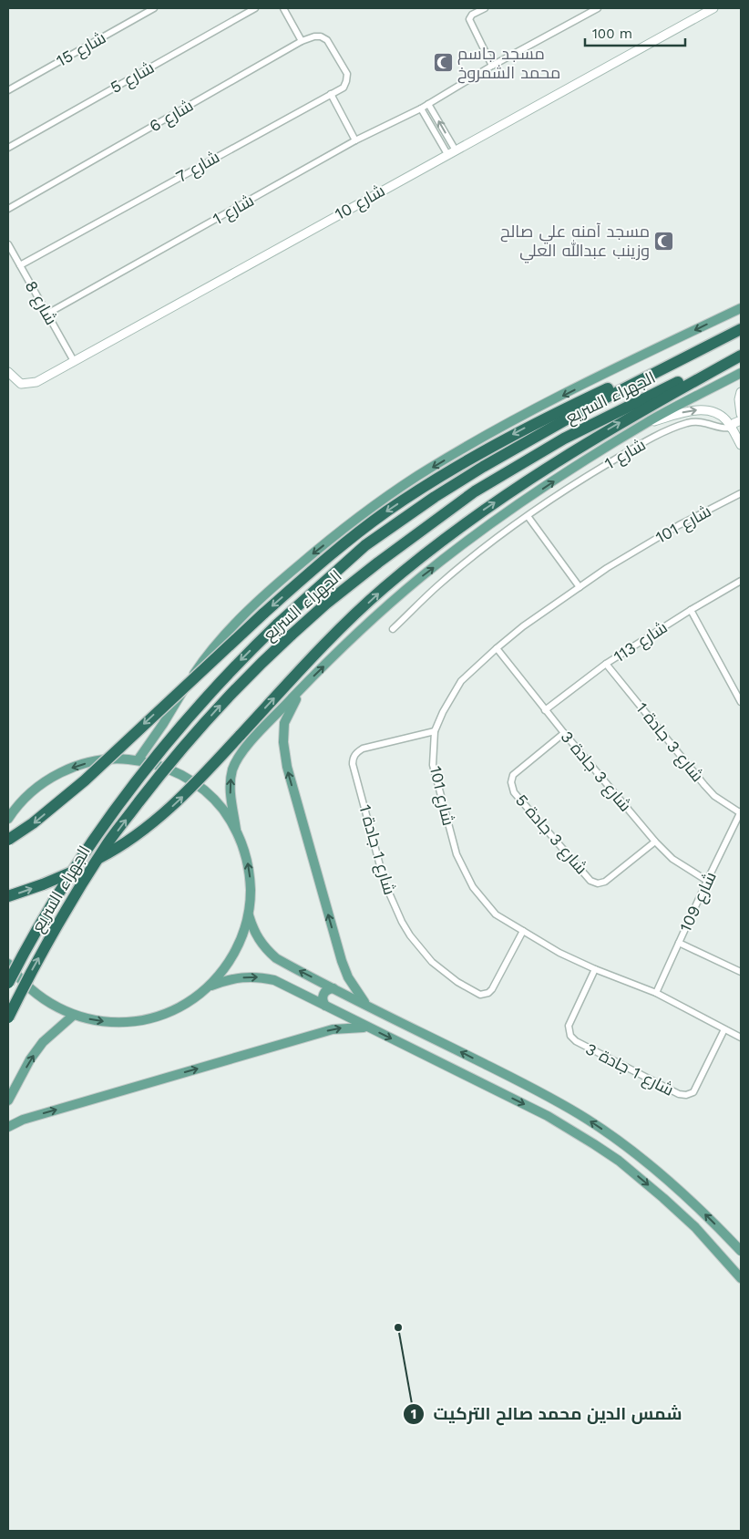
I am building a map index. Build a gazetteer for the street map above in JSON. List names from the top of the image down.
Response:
{
  "streets": {
    "highway": ["الجهراء السريع"],
    "street": [
      "شارع 15",
      "شارع 5",
      "شارع 6",
      "شارع 7",
      "شارع 10",
      "شارع 1",
      "شارع 8",
      "شارع 101",
      "شارع 113",
      "شارع 3 جادة 1",
      "شارع 3 جادة 3",
      "شارع 3 جادة 5",
      "شارع 1 جادة 1",
      "شارع 109",
      "شارع 1 جادة 3"
    ]
  },
  "crossings": [
    ["شارع 6", "شارع 7"],
    ["شارع 7", "شارع 8"],
    ["شارع 10", "شارع 8"],
    ["شارع 1", "شارع 8"],
    ["شارع 101", "شارع 3 جادة 3"],
    ["شارع 101", "شارع 1 جادة 1"],
    ["شارع 101", "شارع 109"],
    ["شارع 101", "شارع 1 جادة 3"],
    ["شارع 113", "شارع 3 جادة 1"],
    ["شارع 113", "شارع 3 جادة 3"],
    ["شارع 3 جادة 1", "شارع 109"],
    ["شارع 3 جادة 3", "شارع 3 جادة 5"],
    ["شارع 3 جادة 3", "شارع 109"]
  ],
  "places": {
    "mosque": ["مسجد جاسم محمد الشمروخ", "مسجد آمنه علي صالح وزينب عبدالله العلي"],
    "other": ["شمس الدين محمد صالح التركيت"]
  },
  "scale_bar": "100 m"
}
